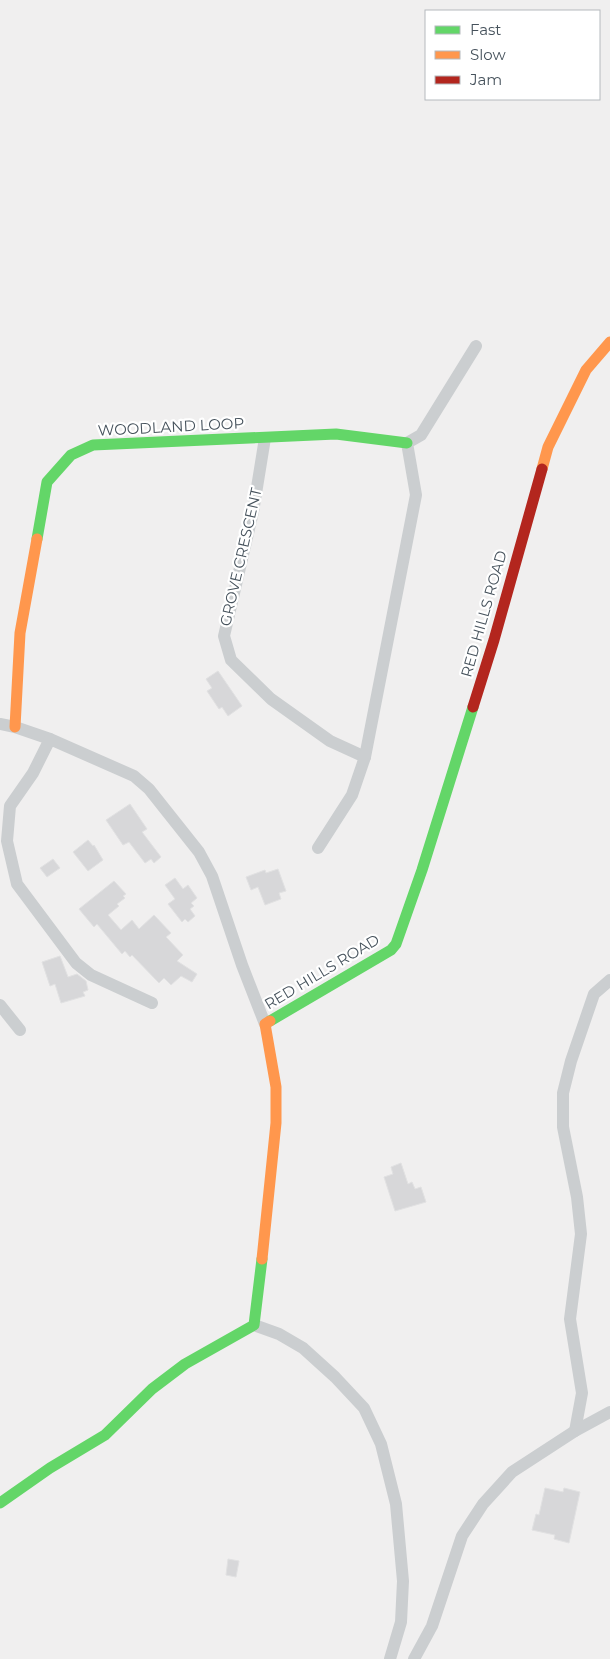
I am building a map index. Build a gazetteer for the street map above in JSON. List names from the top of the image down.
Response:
{
  "streets": {
    "main road": ["WOODLAND LOOP", "RED HILLS ROAD"],
    "street": ["GROVE CRESCENT"]
  },
  "crossings": [
    ["WOODLAND LOOP", "GROVE CRESCENT"]
  ],
  "legend": ["Fast", "Slow", "Jam"]
}
